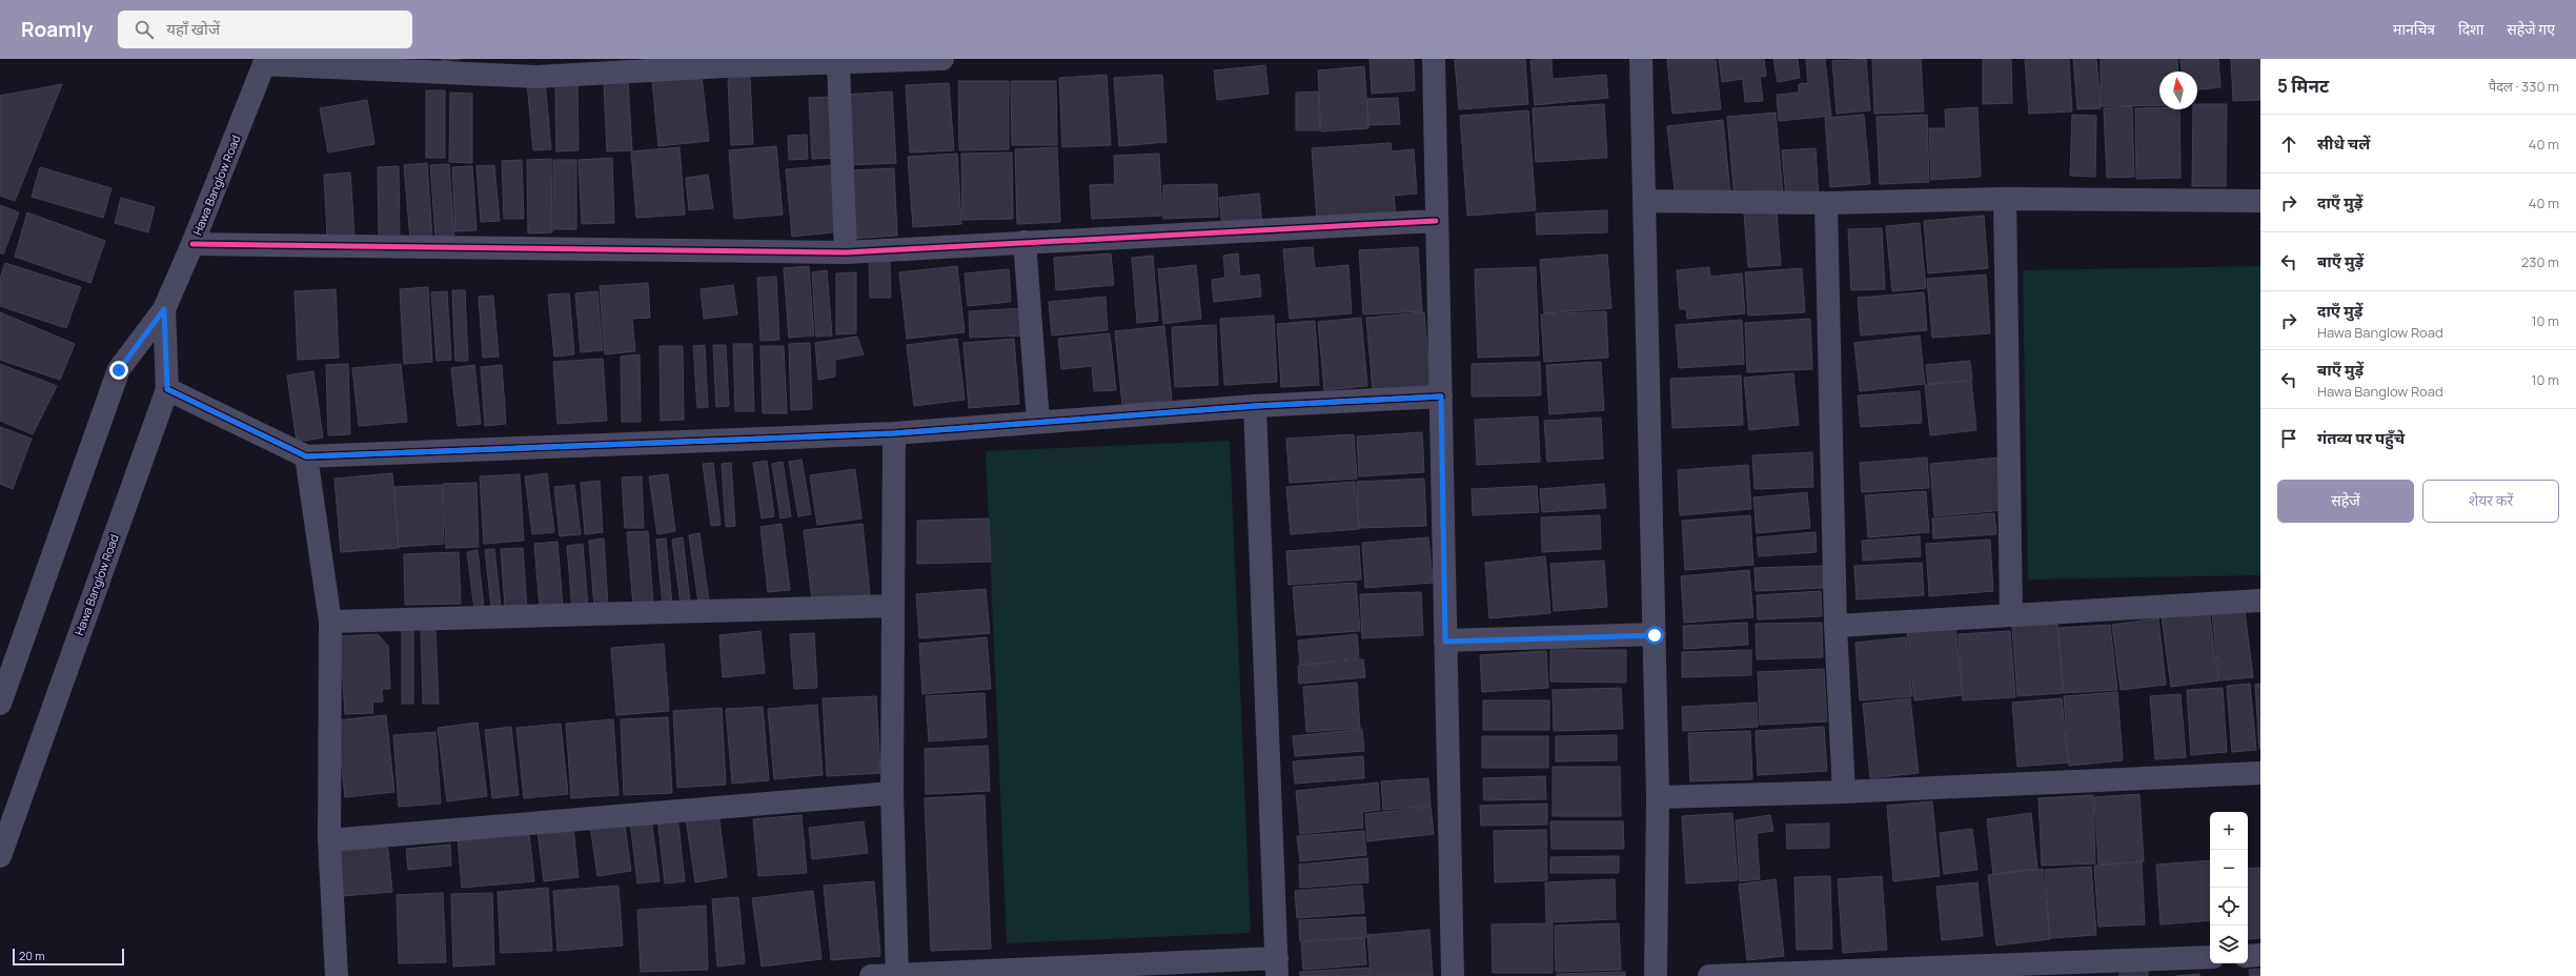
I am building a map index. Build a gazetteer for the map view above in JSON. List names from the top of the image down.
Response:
{
  "streets": {
    "street": ["Hawa Banglow Road"]
  },
  "scale_bar": "20 m",
  "north": "top",
  "page": {
    "header": "Roamly",
    "search": "यहाँ खोजें",
    "nav": ["मानचित्र", "दिशा", "सहेजे गए"],
    "heading": ["5 मिनट", "पैदल · 330 m"],
    "list": [
      ["सीधे चलें", "40 m"],
      ["दाएँ मुड़ें", "40 m"],
      ["बाएँ मुड़ें", "230 m"],
      ["दाएँ मुड़ें", "Hawa Banglow Road", "10 m"],
      ["बाएँ मुड़ें", "Hawa Banglow Road", "10 m"],
      "गंतव्य पर पहुँचे"
    ],
    "buttons": ["सहेजें", "शेयर करें"],
    "map_buttons": ["+", "−"],
    "scale": "20 m"
  }
}
